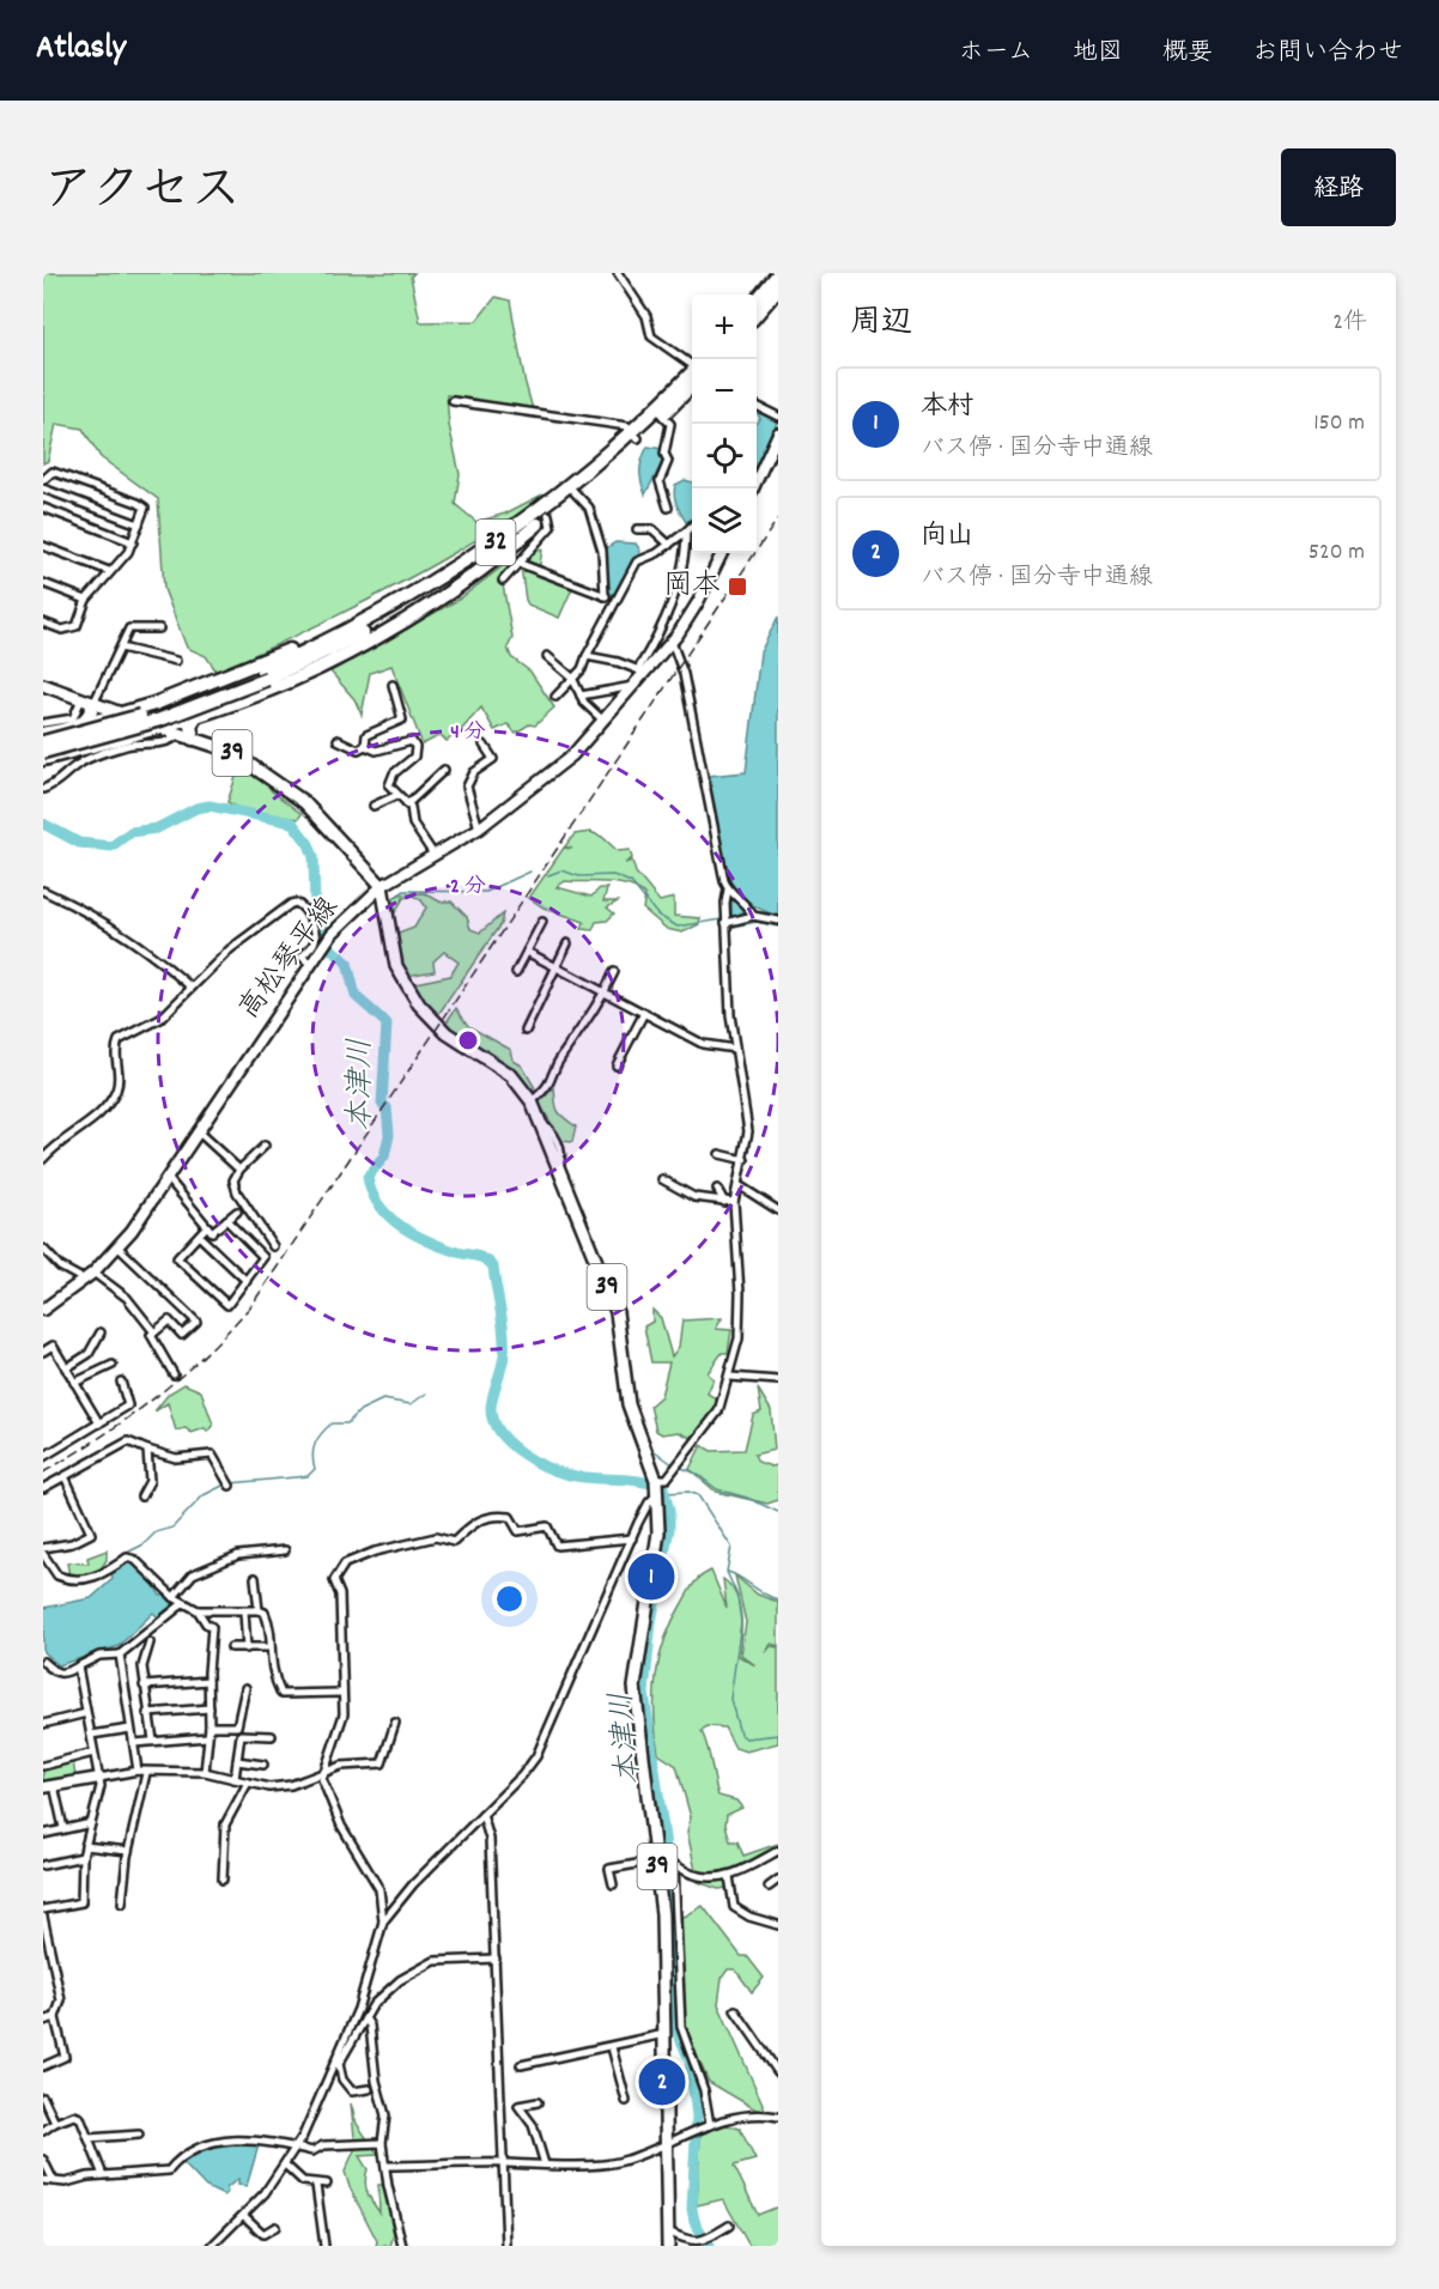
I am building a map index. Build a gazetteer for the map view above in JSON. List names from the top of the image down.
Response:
{
  "streets": {
    "highway": ["32"],
    "main road": ["39", "高松琴平線"]
  },
  "crossings": [
    ["39", "高松琴平線"]
  ],
  "water": ["本津川"],
  "places": {
    "transit": ["岡本"]
  },
  "page": {
    "header": "Atlasly",
    "nav": [
      "ホーム",
      "地図",
      "概要",
      "お問い合わせ"
    ],
    "title": "アクセス",
    "buttons": "経路",
    "heading": ["周辺", "2件"],
    "map_buttons": ["+", "−"],
    "list": [
      {
        "mark": "1",
        "name": "本村",
        "note": "バス停 · 国分寺中通線",
        "value": "150 m"
      },
      {
        "mark": "2",
        "name": "向山",
        "note": "バス停 · 国分寺中通線",
        "value": "520 m"
      }
    ],
    "pins": ["1", "2"]
  },
  "rings": ["4 分", "2 分"]
}
